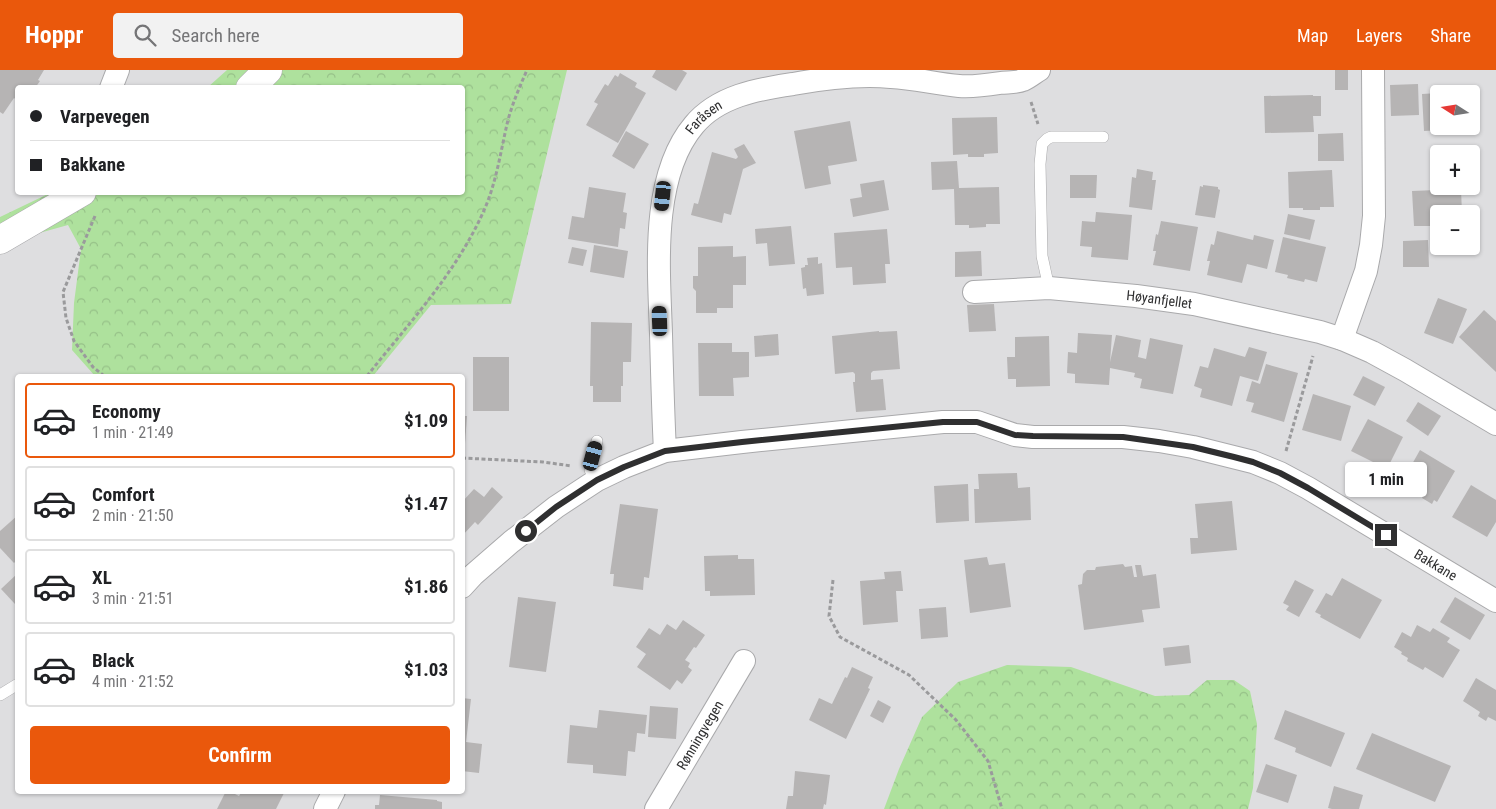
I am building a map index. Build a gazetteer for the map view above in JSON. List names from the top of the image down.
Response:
{
  "streets": {
    "street": [
      "Faråsen",
      "Høyanfjellet",
      "Bakkane",
      "Rønningvegen"
    ]
  },
  "crossings": [
    ["Faråsen", "Bakkane"]
  ],
  "north": "left",
  "page": {
    "header": "Hoppr",
    "search": "Search here",
    "nav": ["Map", "Layers", "Share"],
    "map_buttons": ["+", "−"],
    "banner": ["Varpevegen", "Bakkane"],
    "list": [
      {
        "name": "Economy",
        "note": "1 min · 21:49",
        "value": "$1.09"
      },
      {
        "name": "Comfort",
        "note": "2 min · 21:50",
        "value": "$1.47"
      },
      {
        "name": "XL",
        "note": "3 min · 21:51",
        "value": "$1.86"
      },
      {
        "name": "Black",
        "note": "4 min · 21:52",
        "value": "$1.03"
      }
    ],
    "bubble": "1 min",
    "buttons": "Confirm"
  }
}
